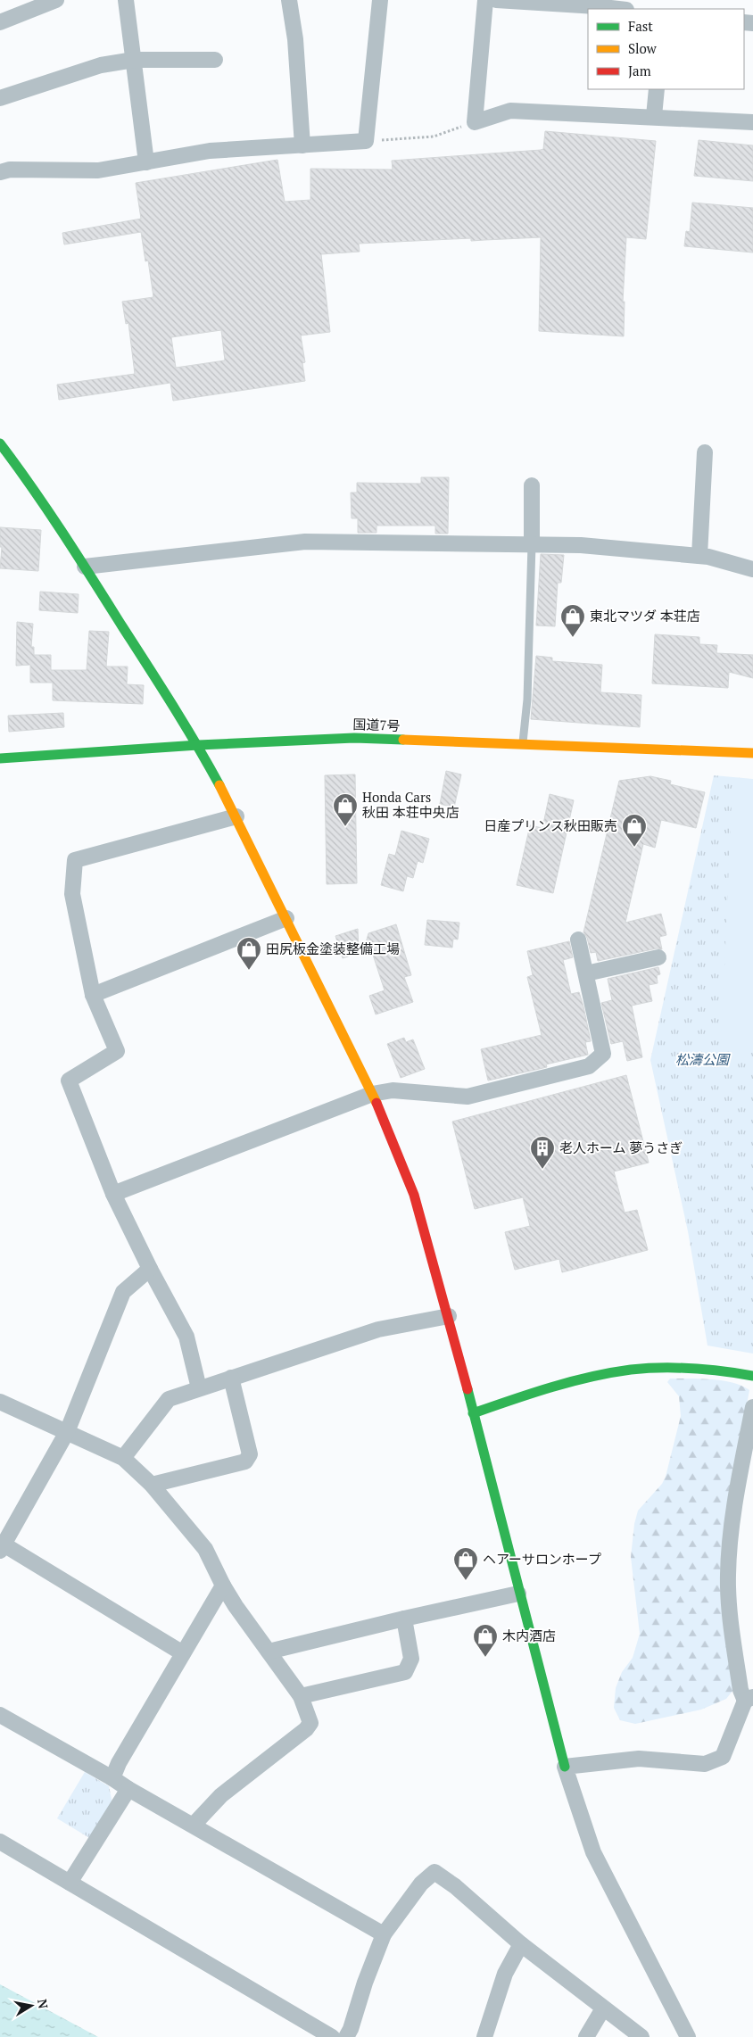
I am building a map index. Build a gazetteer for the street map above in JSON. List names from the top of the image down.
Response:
{
  "streets": {
    "main road": ["国道7号"]
  },
  "parks": ["松濤公園"],
  "places": {
    "shop": [
      "東北マツダ 本荘店",
      "Honda Cars 秋田 本荘中央店",
      "日産プリンス秋田販売",
      "田尻板金塗装整備工場",
      "ヘアーサロンホープ",
      "木内酒店"
    ],
    "building": ["老人ホーム 夢うさぎ"]
  },
  "legend": ["Fast", "Slow", "Jam"],
  "north": "right"
}
